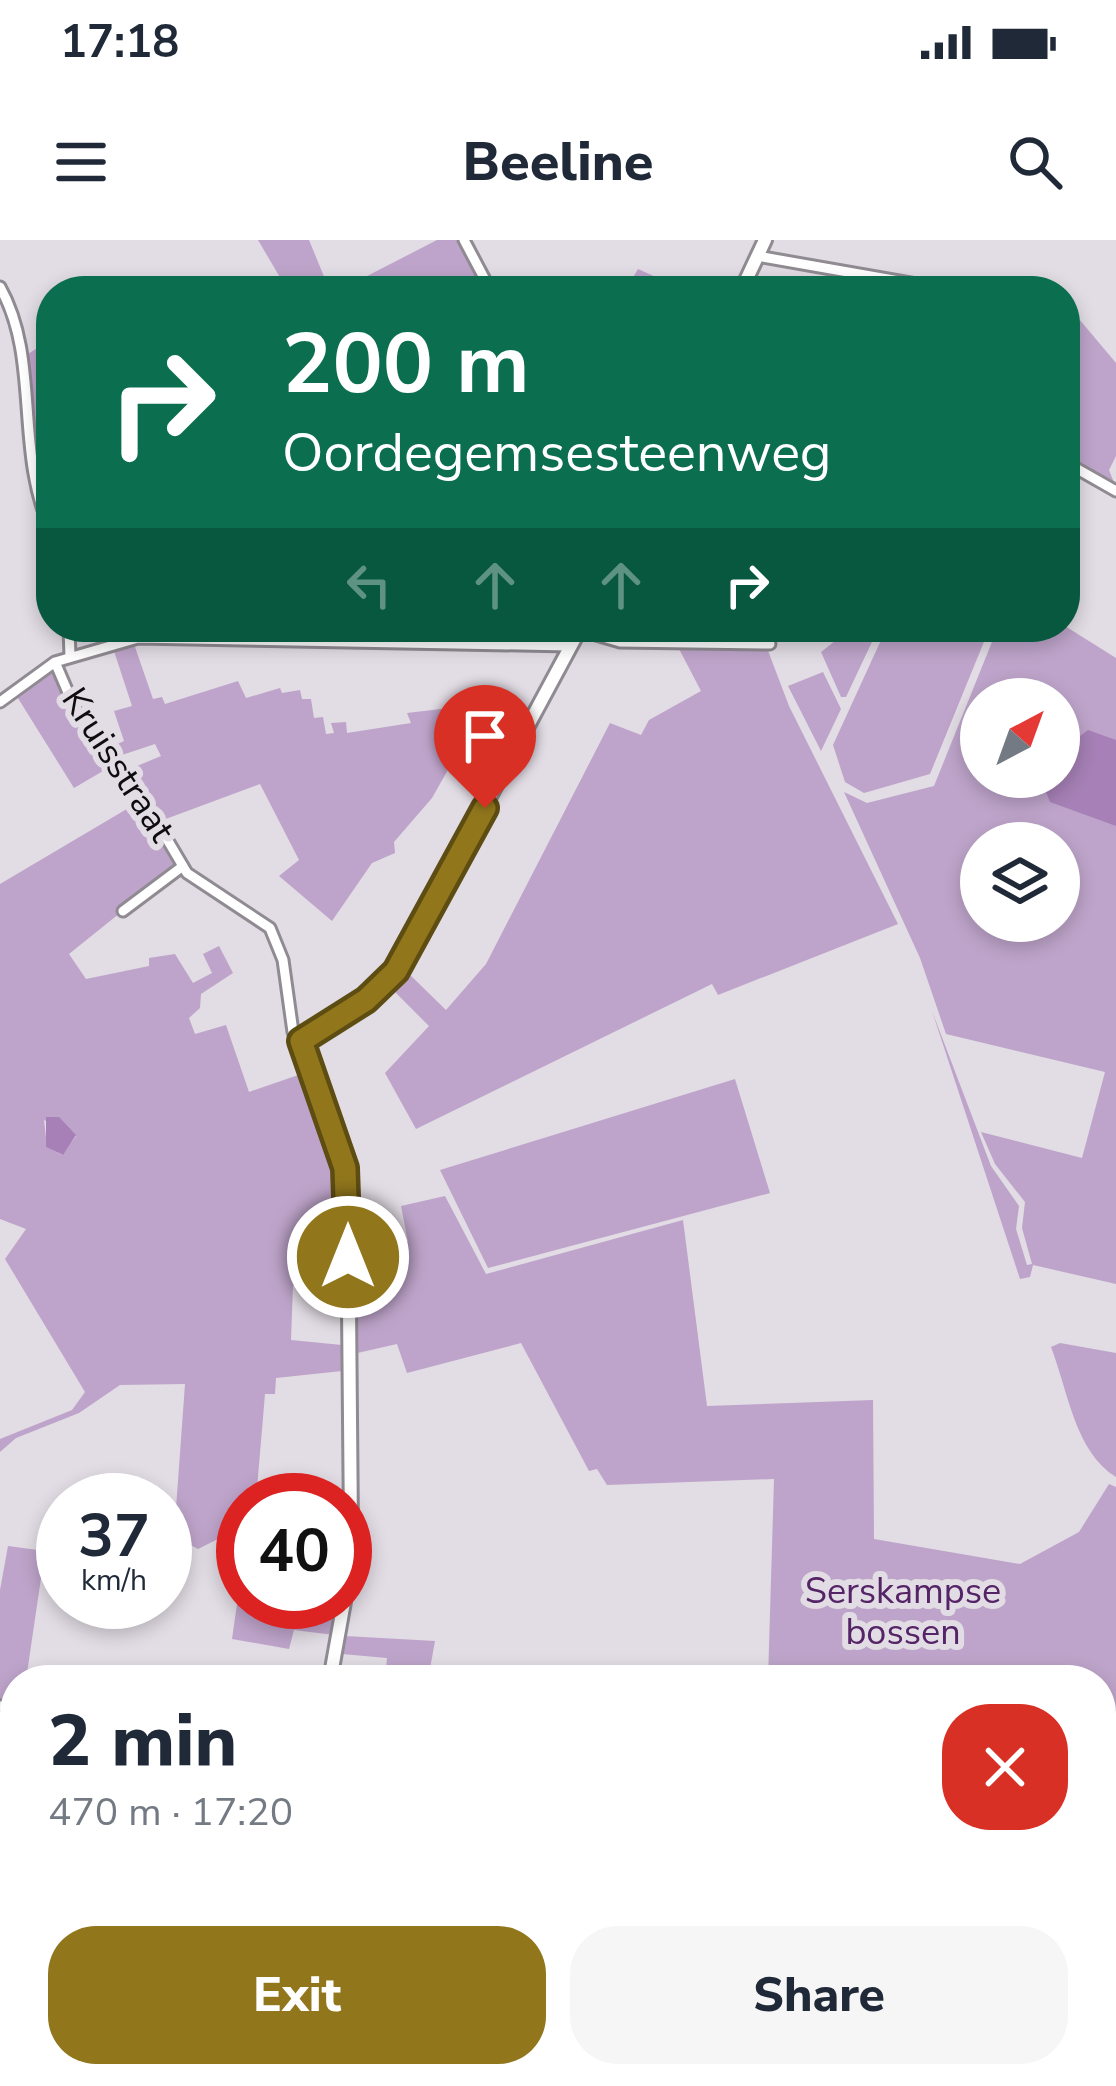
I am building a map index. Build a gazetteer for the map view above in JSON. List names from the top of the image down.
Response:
{
  "streets": {
    "street": ["Kruisstraat"]
  },
  "parks": ["Serskampse bossen"],
  "north": "top right",
  "page": {
    "status": "17:18",
    "header": "Beeline",
    "turn": ["200 m", "Oordegemsesteenweg"],
    "speed": "37 km/h",
    "limit": "40",
    "heading": ["2 min", "470 m · 17:20"],
    "buttons": ["Exit", "Share"]
  }
}
